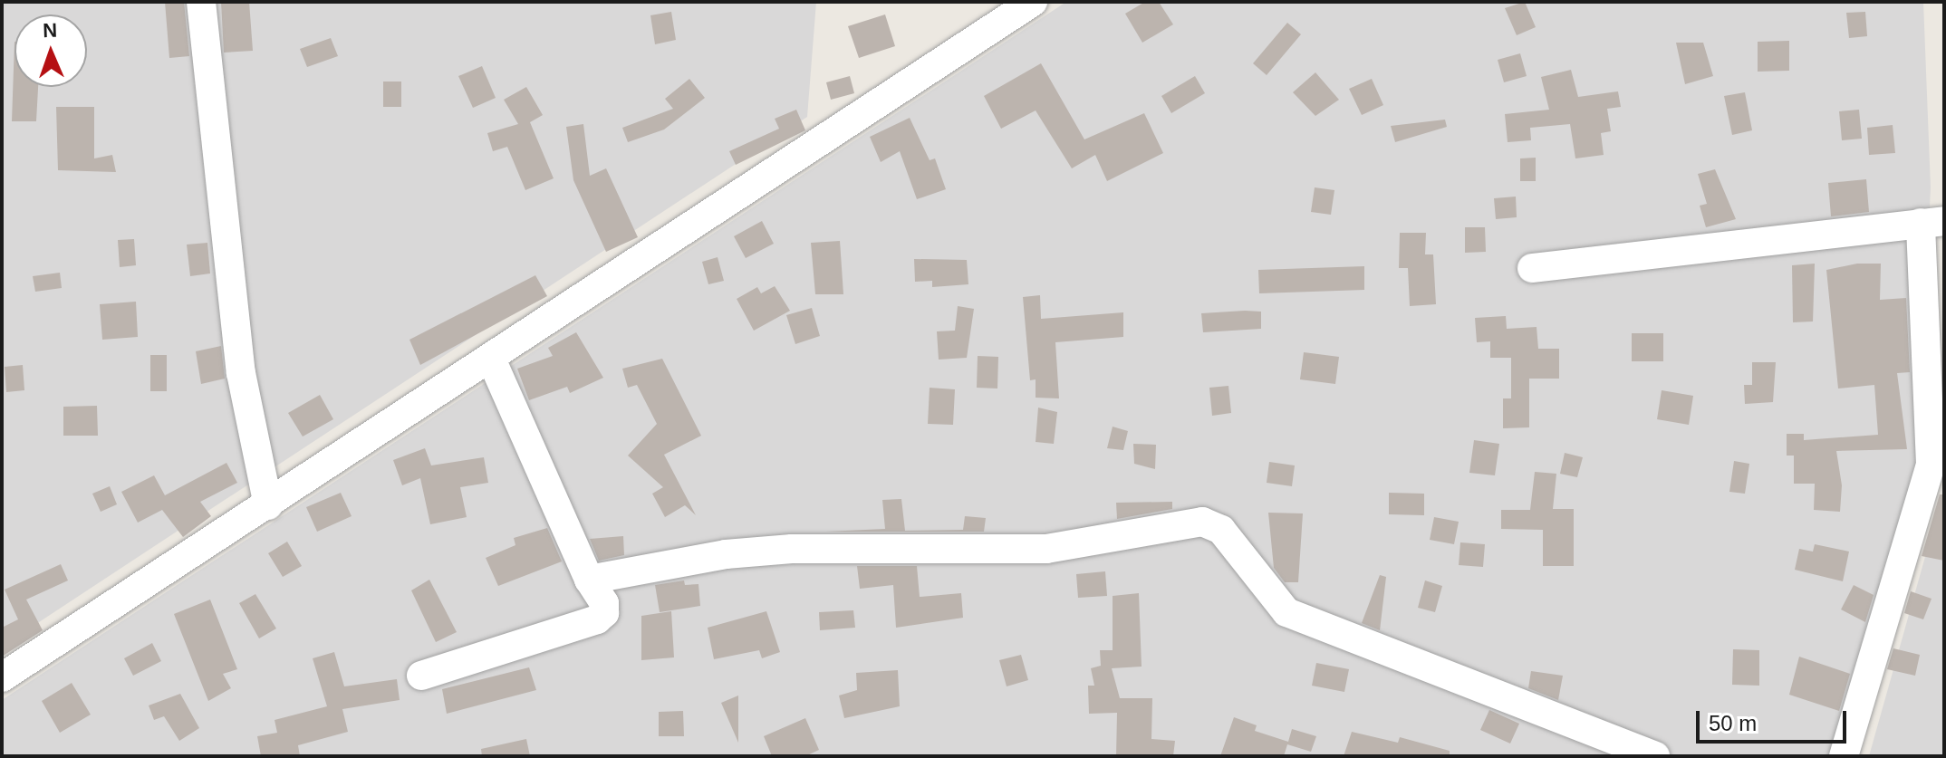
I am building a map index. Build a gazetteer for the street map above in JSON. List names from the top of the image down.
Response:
{
  "scale_bar": "50 m",
  "north": "top"
}
